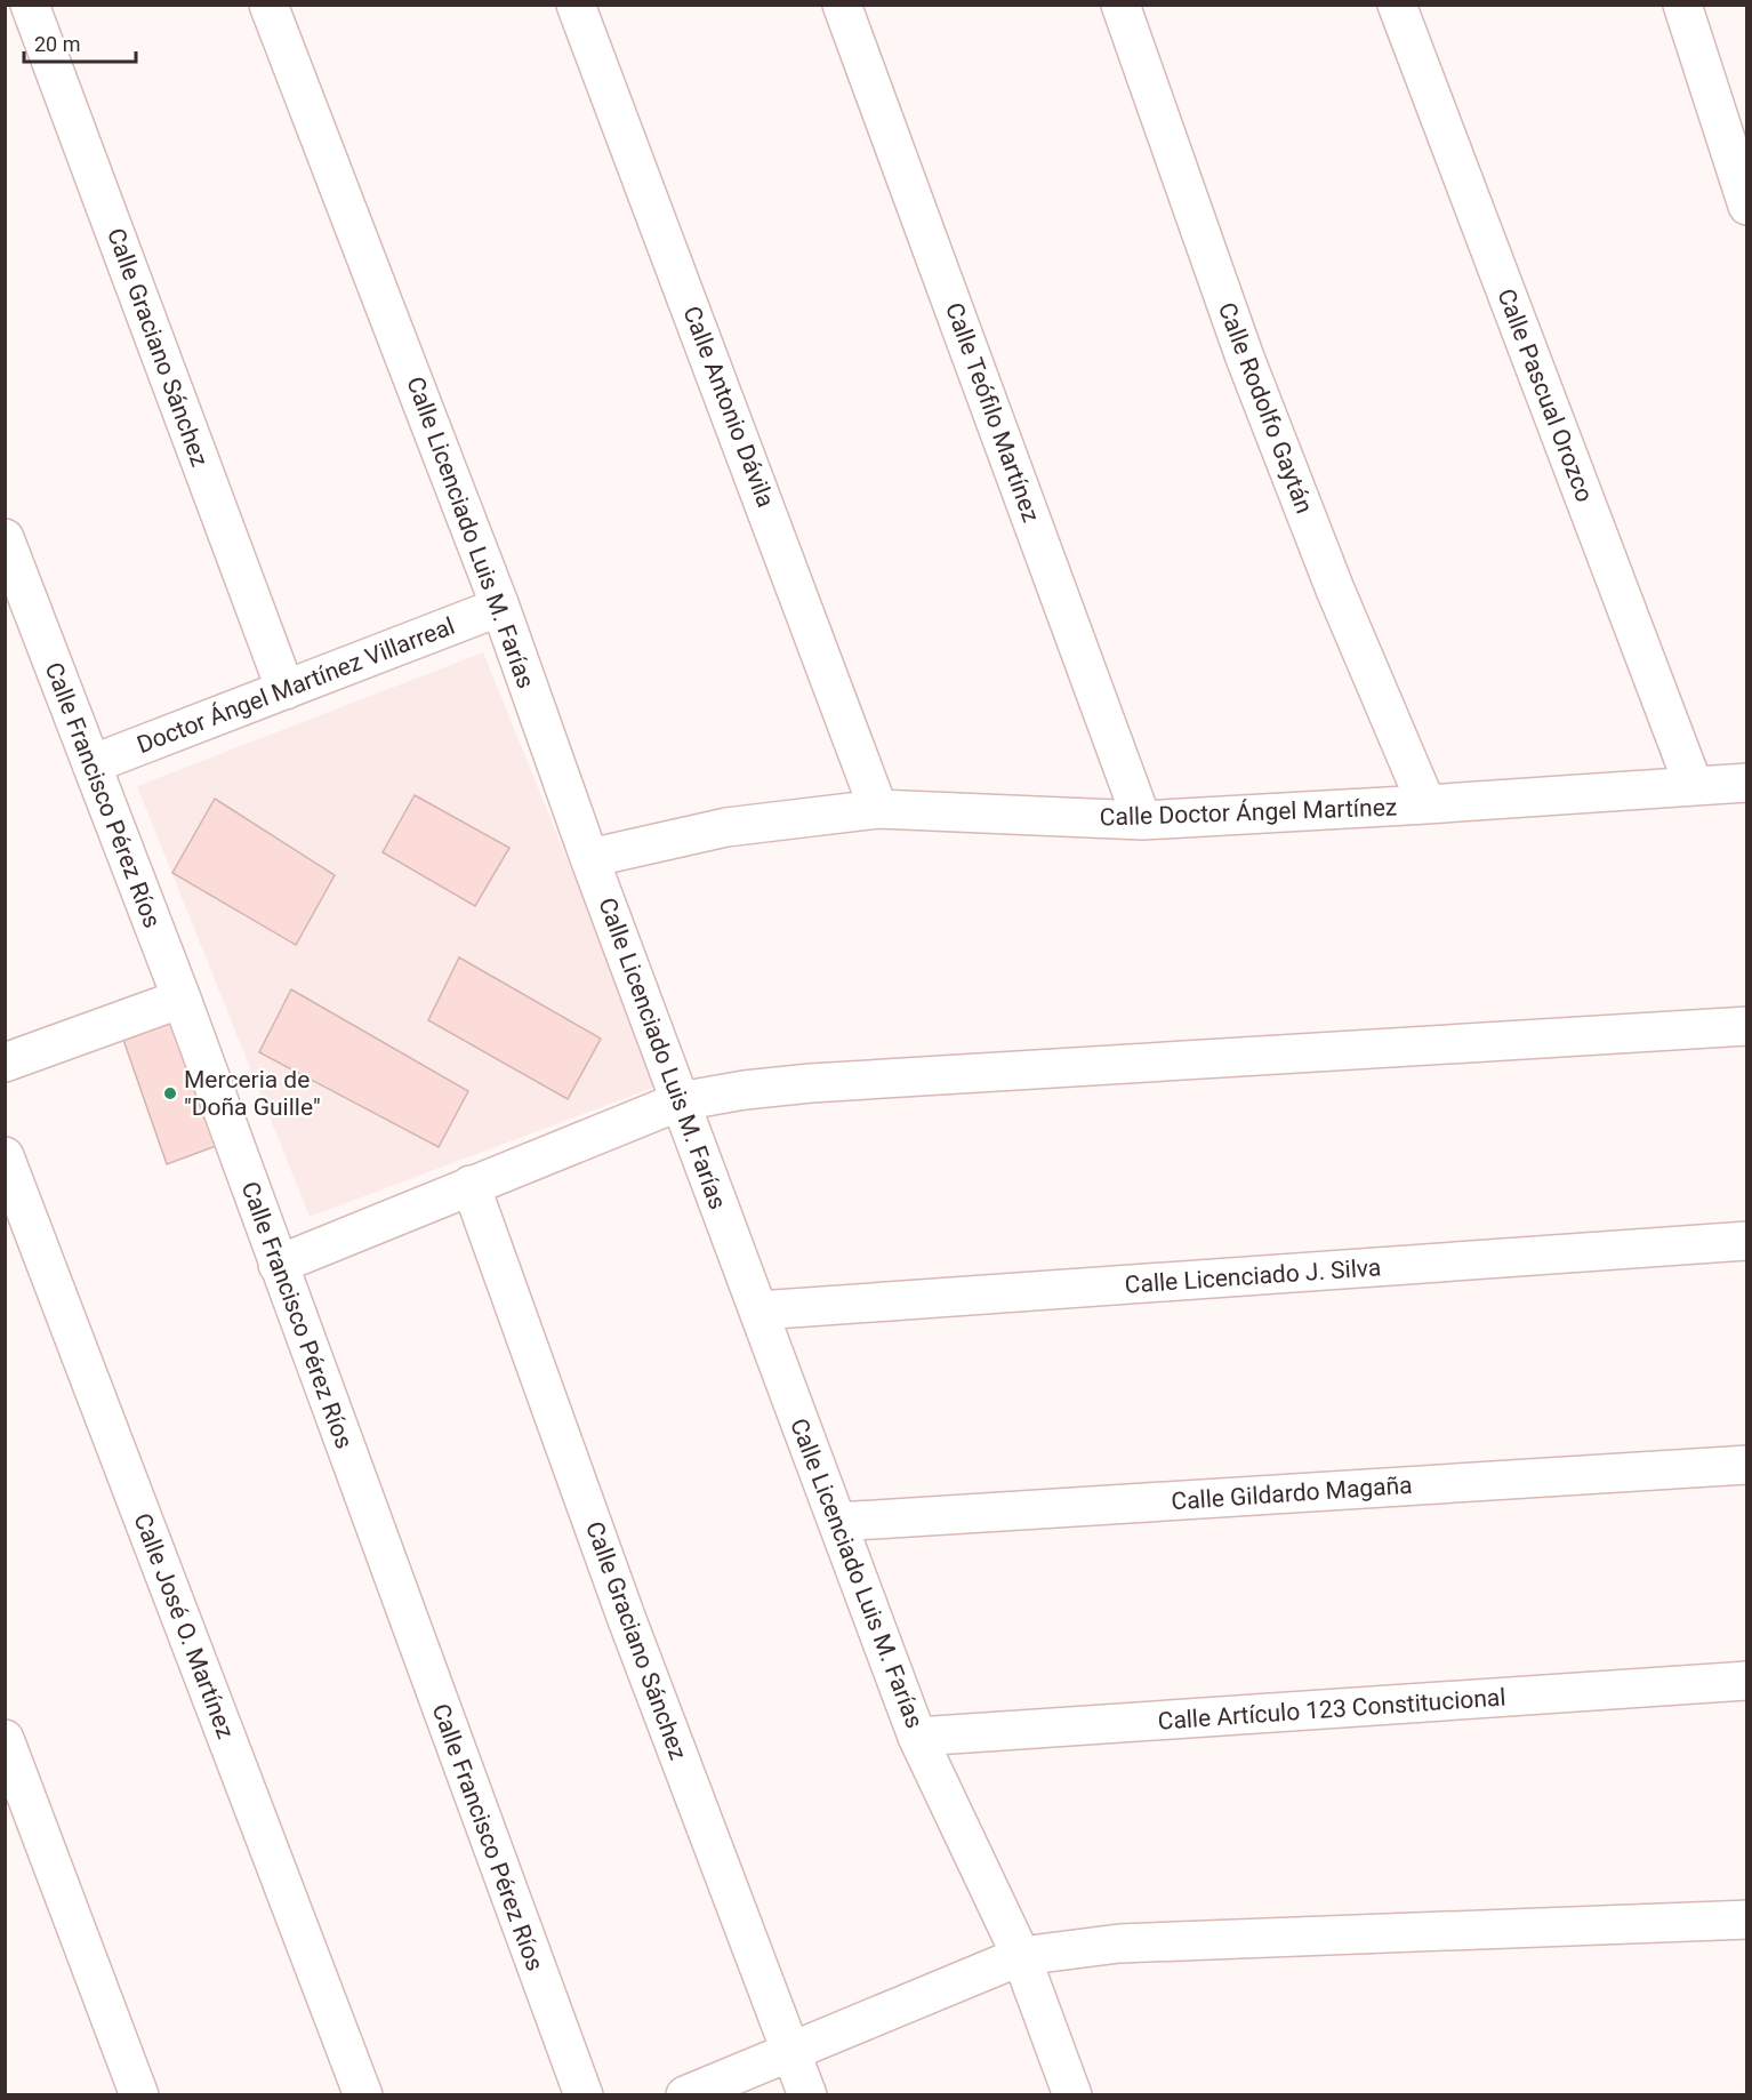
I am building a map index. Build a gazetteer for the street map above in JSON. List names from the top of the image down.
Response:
{
  "streets": {
    "street": [
      "Calle Graciano Sánchez",
      "Calle Pascual Orozco",
      "Calle Antonio Dávila",
      "Calle Rodolfo Gaytán",
      "Calle Teófilo Martínez",
      "Calle Licenciado Luis M. Farías",
      "Doctor Ángel Martínez Villarreal",
      "Calle Francisco Pérez Ríos",
      "Calle Doctor Ángel Martínez",
      "Calle Licenciado J. Silva",
      "Calle Gildardo Magaña",
      "Calle José O. Martínez",
      "Calle Artículo 123 Constitucional"
    ]
  },
  "crossings": [
    ["Calle Graciano Sánchez", "Doctor Ángel Martínez Villarreal"],
    ["Calle Pascual Orozco", "Calle Doctor Ángel Martínez"],
    ["Calle Antonio Dávila", "Calle Doctor Ángel Martínez"],
    ["Calle Rodolfo Gaytán", "Calle Doctor Ángel Martínez"],
    ["Calle Teófilo Martínez", "Calle Doctor Ángel Martínez"],
    ["Calle Licenciado Luis M. Farías", "Doctor Ángel Martínez Villarreal"],
    ["Calle Licenciado Luis M. Farías", "Calle Doctor Ángel Martínez"],
    ["Calle Licenciado Luis M. Farías", "Calle Licenciado J. Silva"],
    ["Calle Licenciado Luis M. Farías", "Calle Gildardo Magaña"],
    ["Calle Licenciado Luis M. Farías", "Calle Artículo 123 Constitucional"],
    ["Doctor Ángel Martínez Villarreal", "Calle Francisco Pérez Ríos"]
  ],
  "places": ["Merceria de \"Doña Guille\""],
  "scale_bar": "20 m"
}
